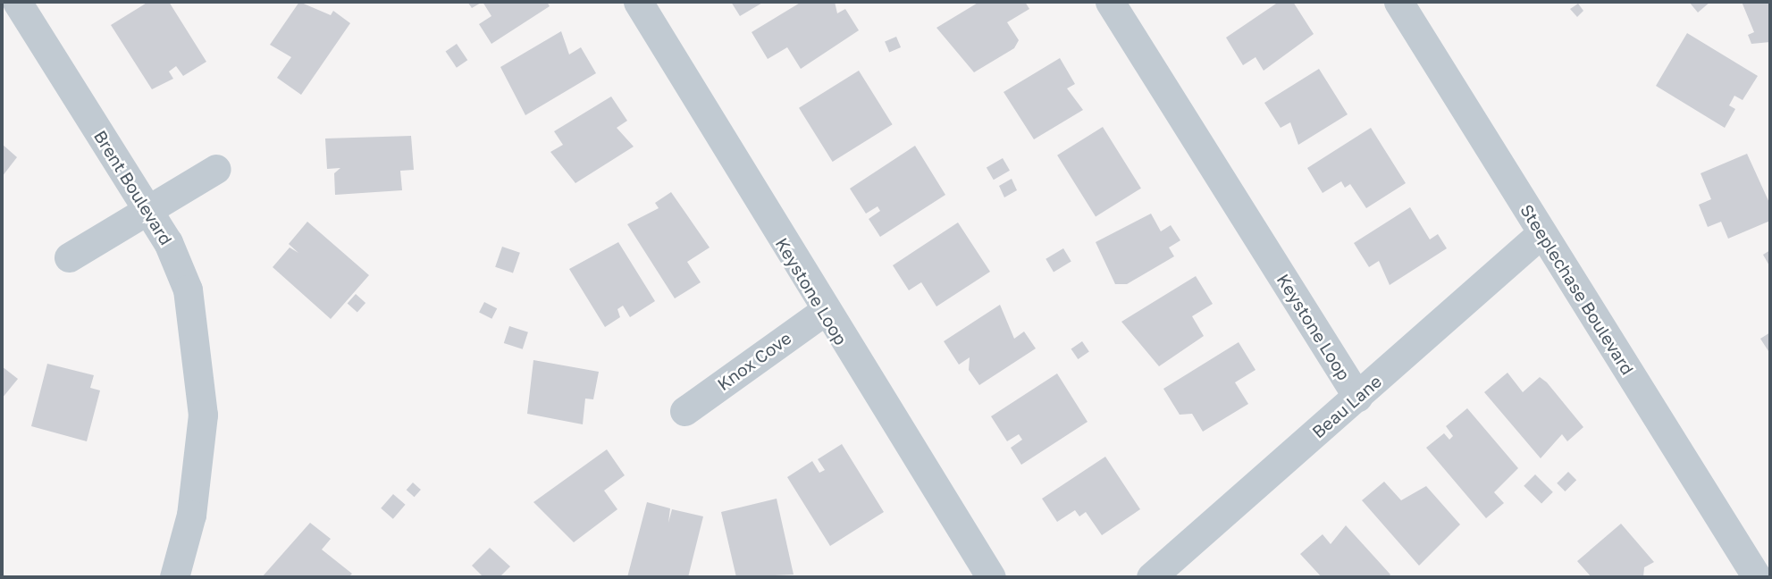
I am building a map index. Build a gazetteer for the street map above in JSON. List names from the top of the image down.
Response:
{
  "streets": {
    "street": [
      "Brent Boulevard",
      "Steeplechase Boulevard",
      "Keystone Loop",
      "Knox Cove",
      "Beau Lane"
    ]
  },
  "crossings": [
    ["Steeplechase Boulevard", "Beau Lane"],
    ["Keystone Loop", "Knox Cove"],
    ["Keystone Loop", "Beau Lane"]
  ]
}
